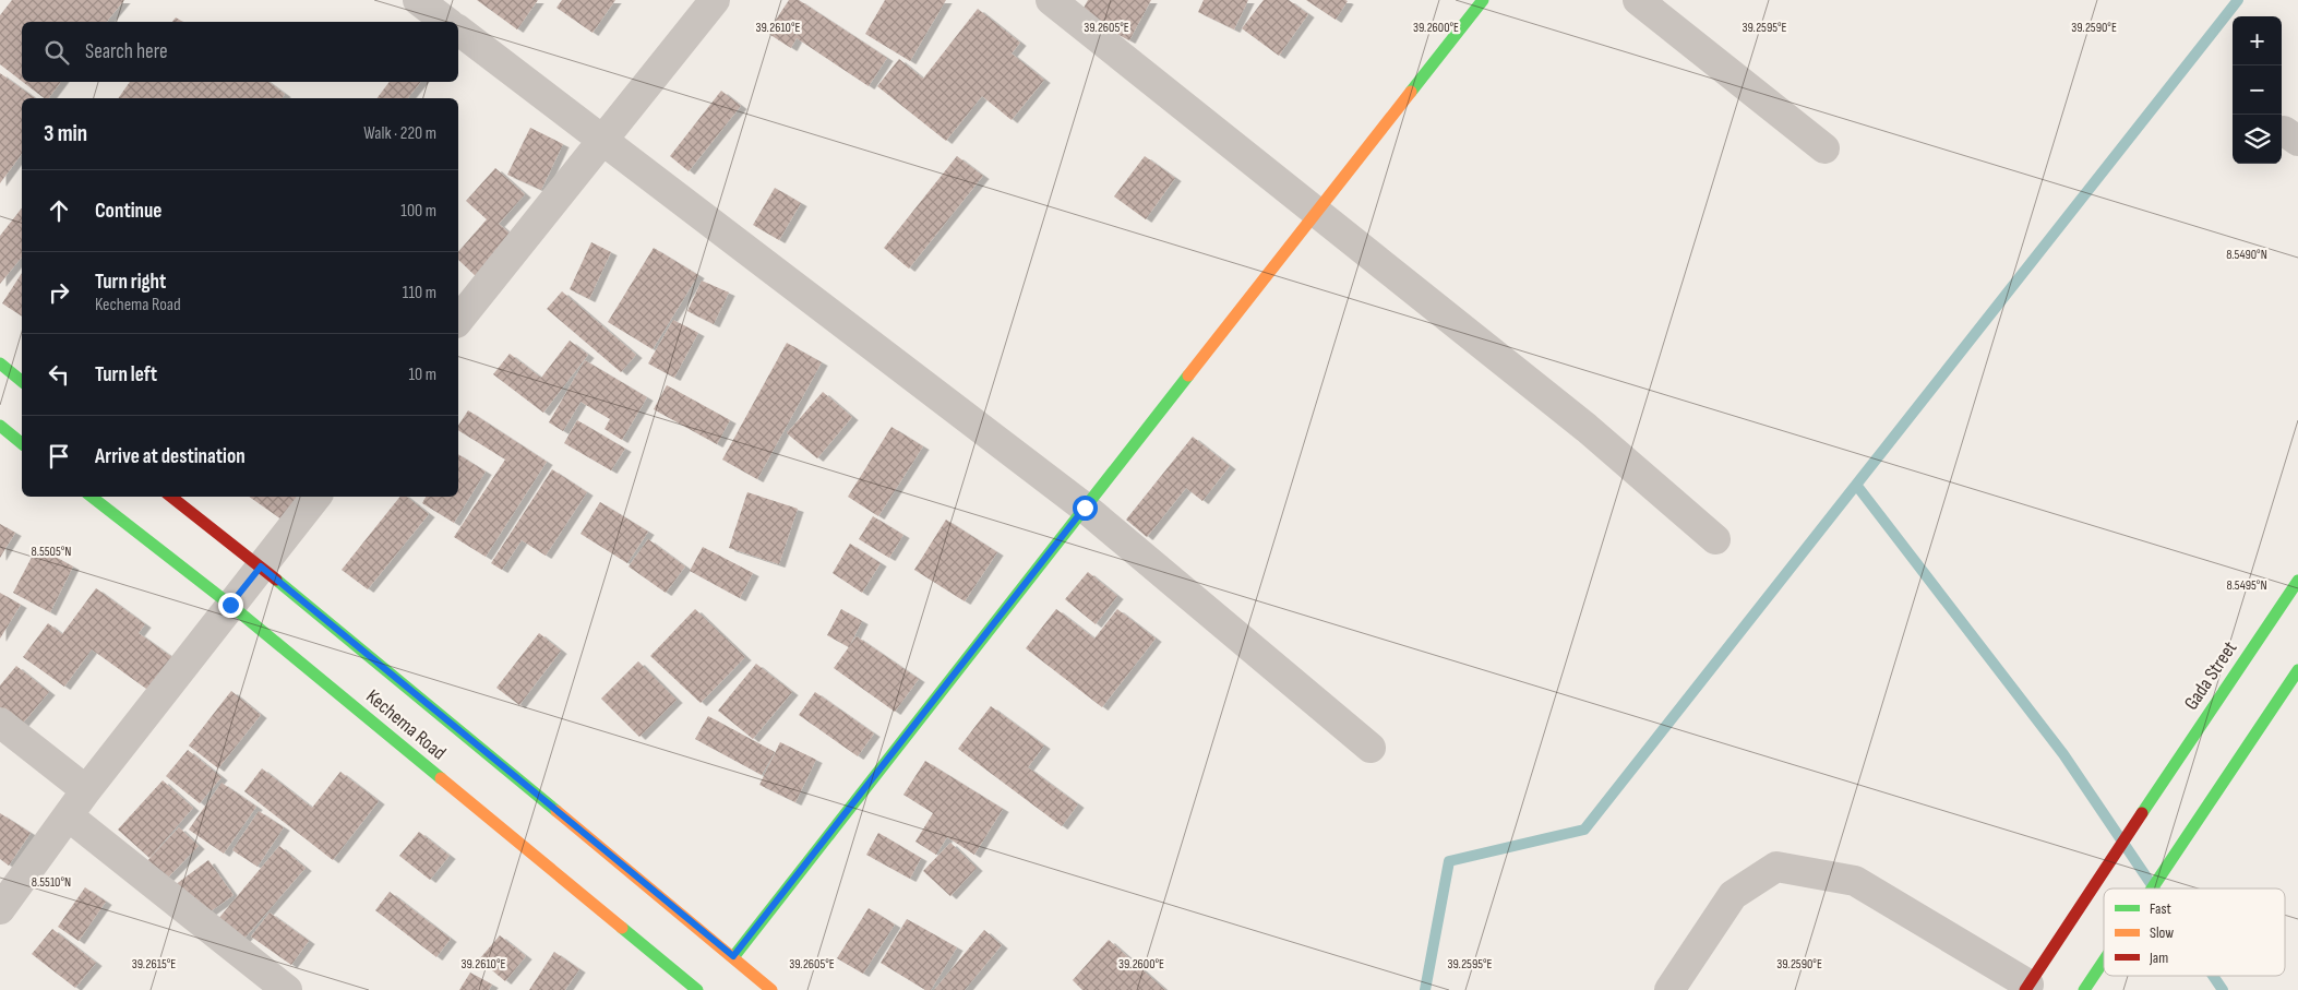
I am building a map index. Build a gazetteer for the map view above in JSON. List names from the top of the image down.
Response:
{
  "streets": {
    "street": ["Gada Street", "Kechema Road"]
  },
  "legend": ["Fast", "Slow", "Jam"],
  "page": {
    "map_buttons": ["+", "−"],
    "search": "Search here",
    "heading": ["3 min", "Walk · 220 m"],
    "list": [
      ["Continue", "100 m"],
      ["Turn right", "Kechema Road", "110 m"],
      ["Turn left", "10 m"],
      "Arrive at destination"
    ]
  },
  "coordinates": [
    "39.2610°E",
    "39.2605°E",
    "39.2600°E",
    "39.2595°E",
    "39.2590°E",
    "8.5490°N",
    "8.5505°N",
    "8.5495°N",
    "8.5510°N",
    "39.2615°E"
  ]
}
